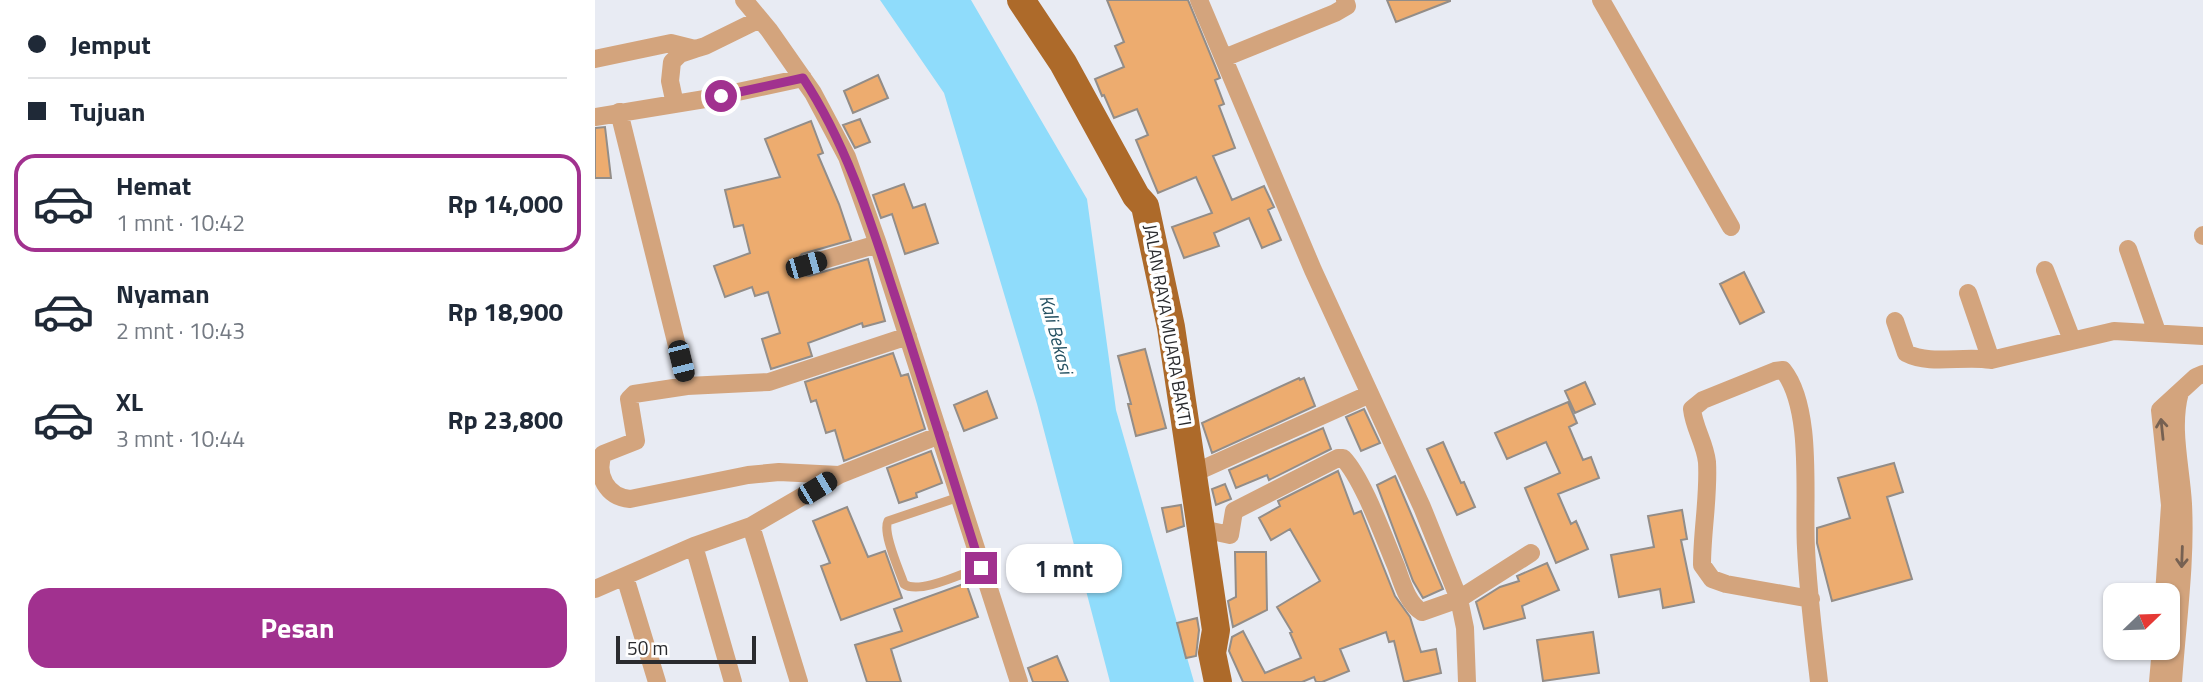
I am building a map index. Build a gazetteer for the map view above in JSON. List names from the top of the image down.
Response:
{
  "streets": {
    "main road": ["JALAN RAYA MUARA BAKTI"]
  },
  "water": ["Kali Bekasi"],
  "scale_bar": "50 m",
  "north": "top right",
  "page": {
    "banner": ["Jemput", "Tujuan"],
    "list": [
      {
        "name": "Hemat",
        "note": "1 mnt · 10:42",
        "value": "Rp 14,000"
      },
      {
        "name": "Nyaman",
        "note": "2 mnt · 10:43",
        "value": "Rp 18,900"
      },
      {
        "name": "XL",
        "note": "3 mnt · 10:44",
        "value": "Rp 23,800"
      }
    ],
    "bubble": "1 mnt",
    "buttons": "Pesan",
    "scale": "50 m"
  }
}
